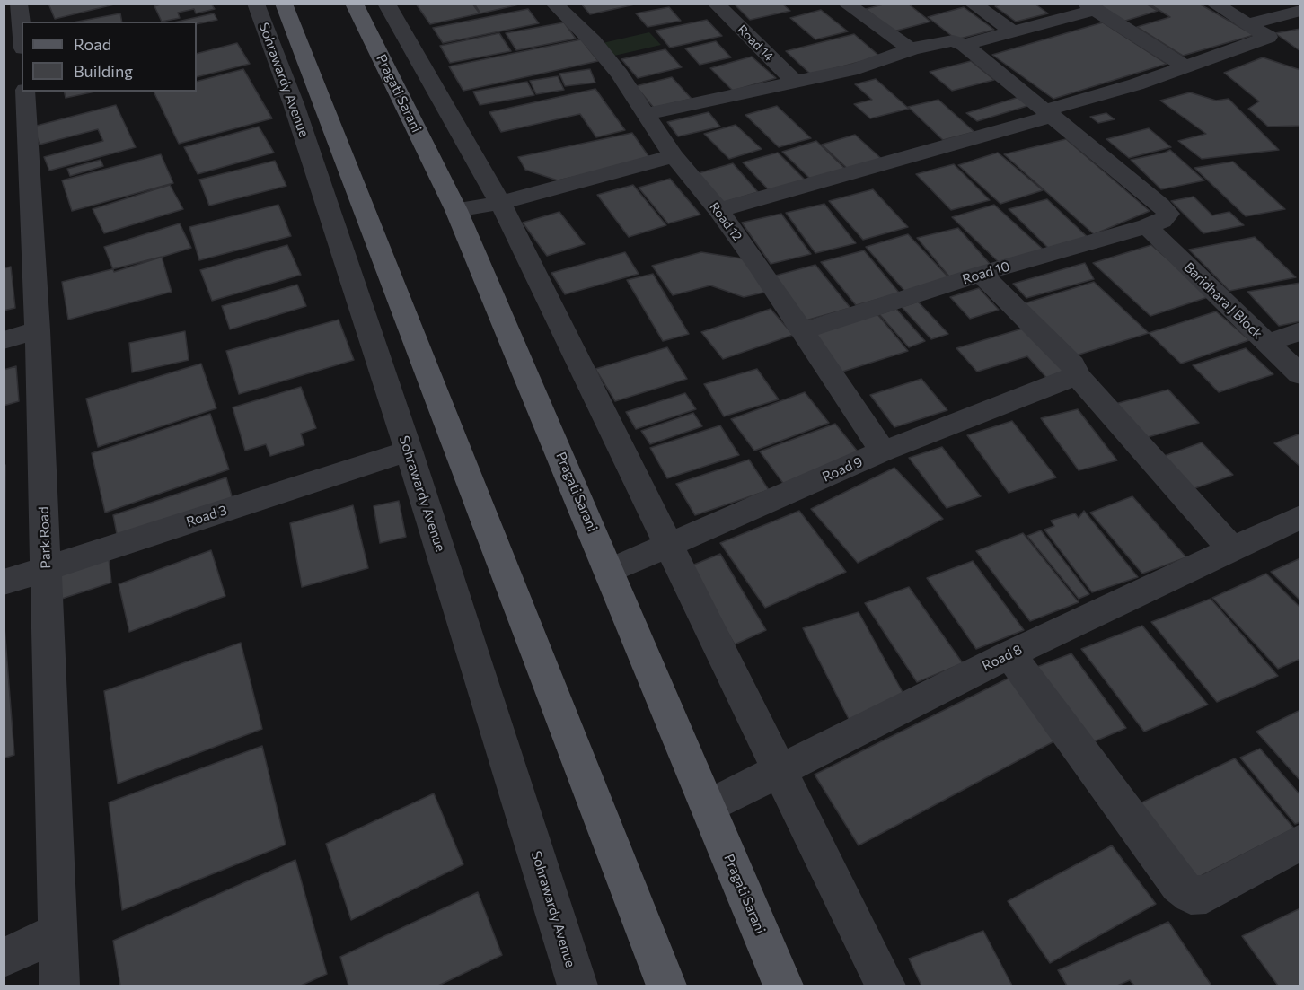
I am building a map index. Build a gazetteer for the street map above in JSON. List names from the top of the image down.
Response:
{
  "streets": {
    "main road": ["Pragati Sarani"],
    "street": [
      "Road 14",
      "Sohrawardy Avenue",
      "Road 12",
      "Road 10",
      "Baridhara J Block",
      "Road 9",
      "Road 3",
      "Park Road",
      "Road 8"
    ]
  },
  "crossings": [
    ["Sohrawardy Avenue", "Road 3"],
    ["Pragati Sarani", "Road 9"],
    ["Pragati Sarani", "Road 8"],
    ["Road 12", "Road 10"],
    ["Road 12", "Road 9"],
    ["Road 10", "Baridhara J Block"],
    ["Road 3", "Park Road"]
  ],
  "legend": ["Road", "Building"]
}
